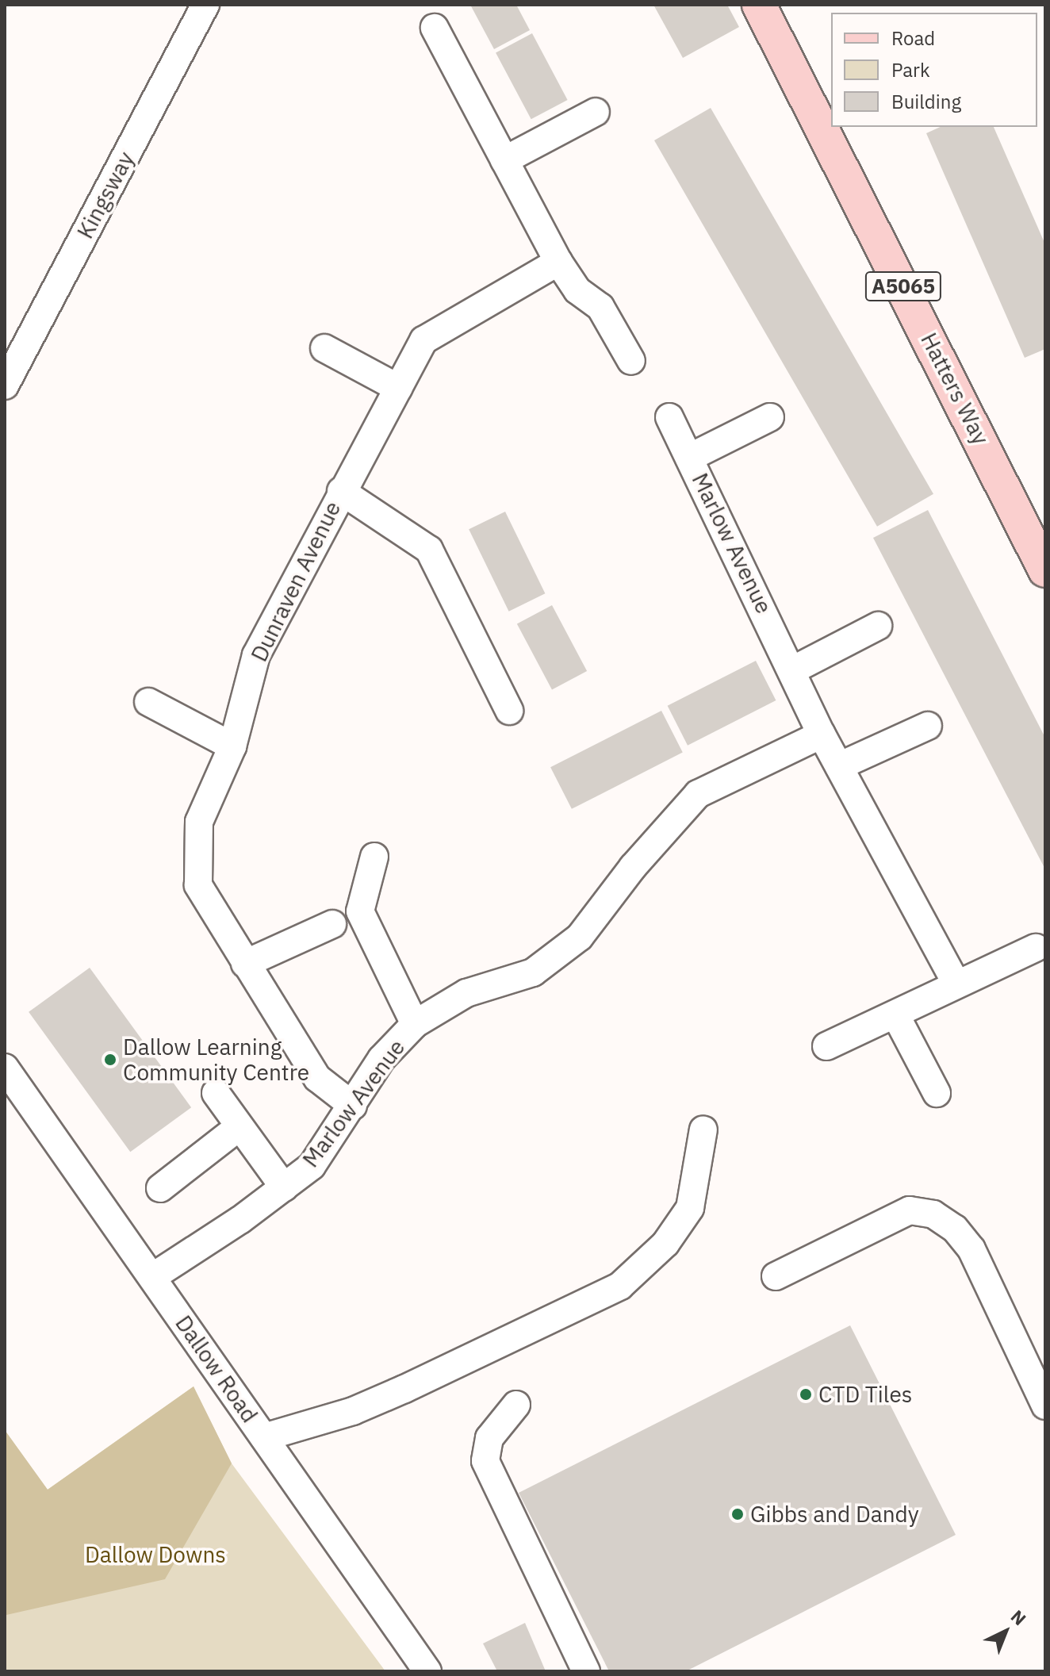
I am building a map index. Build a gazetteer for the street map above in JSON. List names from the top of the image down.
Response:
{
  "streets": {
    "main road": ["A5065", "Hatters Way"],
    "street": [
      "Kingsway",
      "Marlow Avenue",
      "Dunraven Avenue",
      "Dallow Road"
    ]
  },
  "crossings": [
    ["Marlow Avenue", "Dunraven Avenue"],
    ["Marlow Avenue", "Dallow Road"]
  ],
  "parks": ["Dallow Downs"],
  "places": ["Dallow Learning Community Centre", "CTD Tiles", "Gibbs and Dandy"],
  "legend": ["Road", "Park", "Building"],
  "north": "top right"
}
